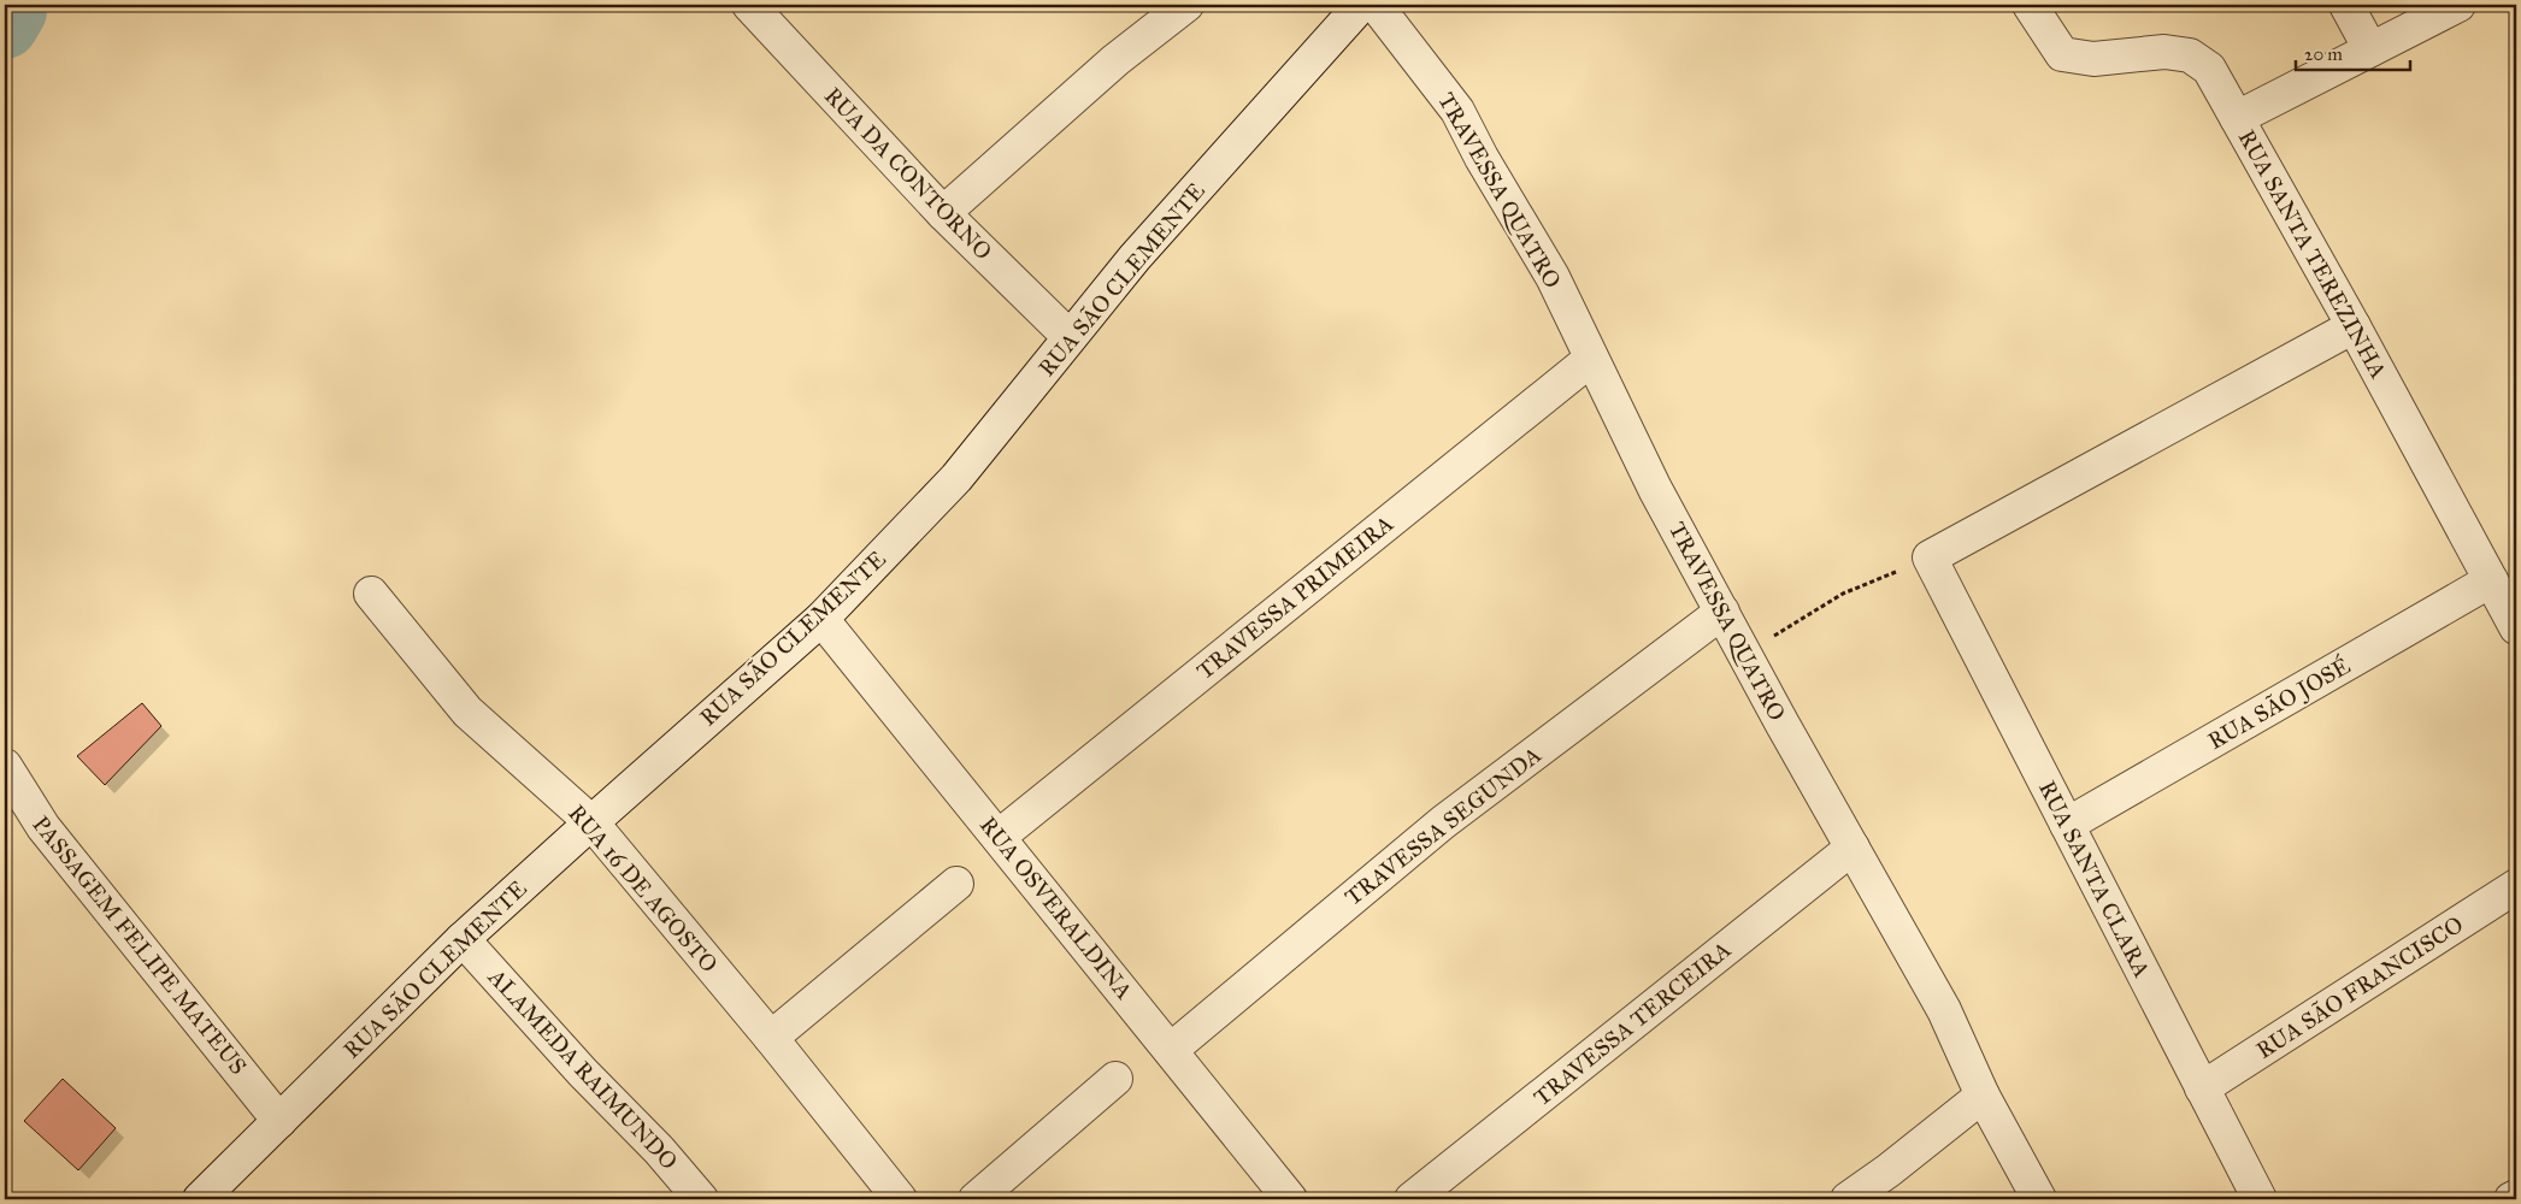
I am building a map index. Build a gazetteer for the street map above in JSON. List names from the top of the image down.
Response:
{
  "streets": {
    "street": [
      "RUA DA CONTORNO",
      "TRAVESSA QUATRO",
      "RUA SANTA TEREZINHA",
      "RUA SÃO CLEMENTE",
      "TRAVESSA PRIMEIRA",
      "RUA SÃO JOSÉ",
      "TRAVESSA SEGUNDA",
      "RUA SANTA CLARA",
      "RUA 16 DE AGOSTO",
      "RUA OSVERALDINA",
      "PASSAGEM FELIPE MATEUS",
      "RUA SÃO FRANCISCO",
      "TRAVESSA TERCEIRA",
      "ALAMEDA RAIMUNDO"
    ]
  },
  "crossings": [
    ["RUA DA CONTORNO", "RUA SÃO CLEMENTE"],
    ["TRAVESSA QUATRO", "TRAVESSA PRIMEIRA"],
    ["TRAVESSA QUATRO", "TRAVESSA SEGUNDA"],
    ["TRAVESSA QUATRO", "TRAVESSA TERCEIRA"],
    ["RUA SANTA TEREZINHA", "RUA SÃO JOSÉ"],
    ["RUA SÃO CLEMENTE", "RUA 16 DE AGOSTO"],
    ["RUA SÃO CLEMENTE", "RUA OSVERALDINA"],
    ["RUA SÃO CLEMENTE", "PASSAGEM FELIPE MATEUS"],
    ["RUA SÃO CLEMENTE", "ALAMEDA RAIMUNDO"],
    ["TRAVESSA PRIMEIRA", "RUA OSVERALDINA"],
    ["RUA SÃO JOSÉ", "RUA SANTA CLARA"],
    ["TRAVESSA SEGUNDA", "RUA OSVERALDINA"],
    ["RUA SANTA CLARA", "RUA SÃO FRANCISCO"]
  ],
  "scale_bar": "20 m"
}
